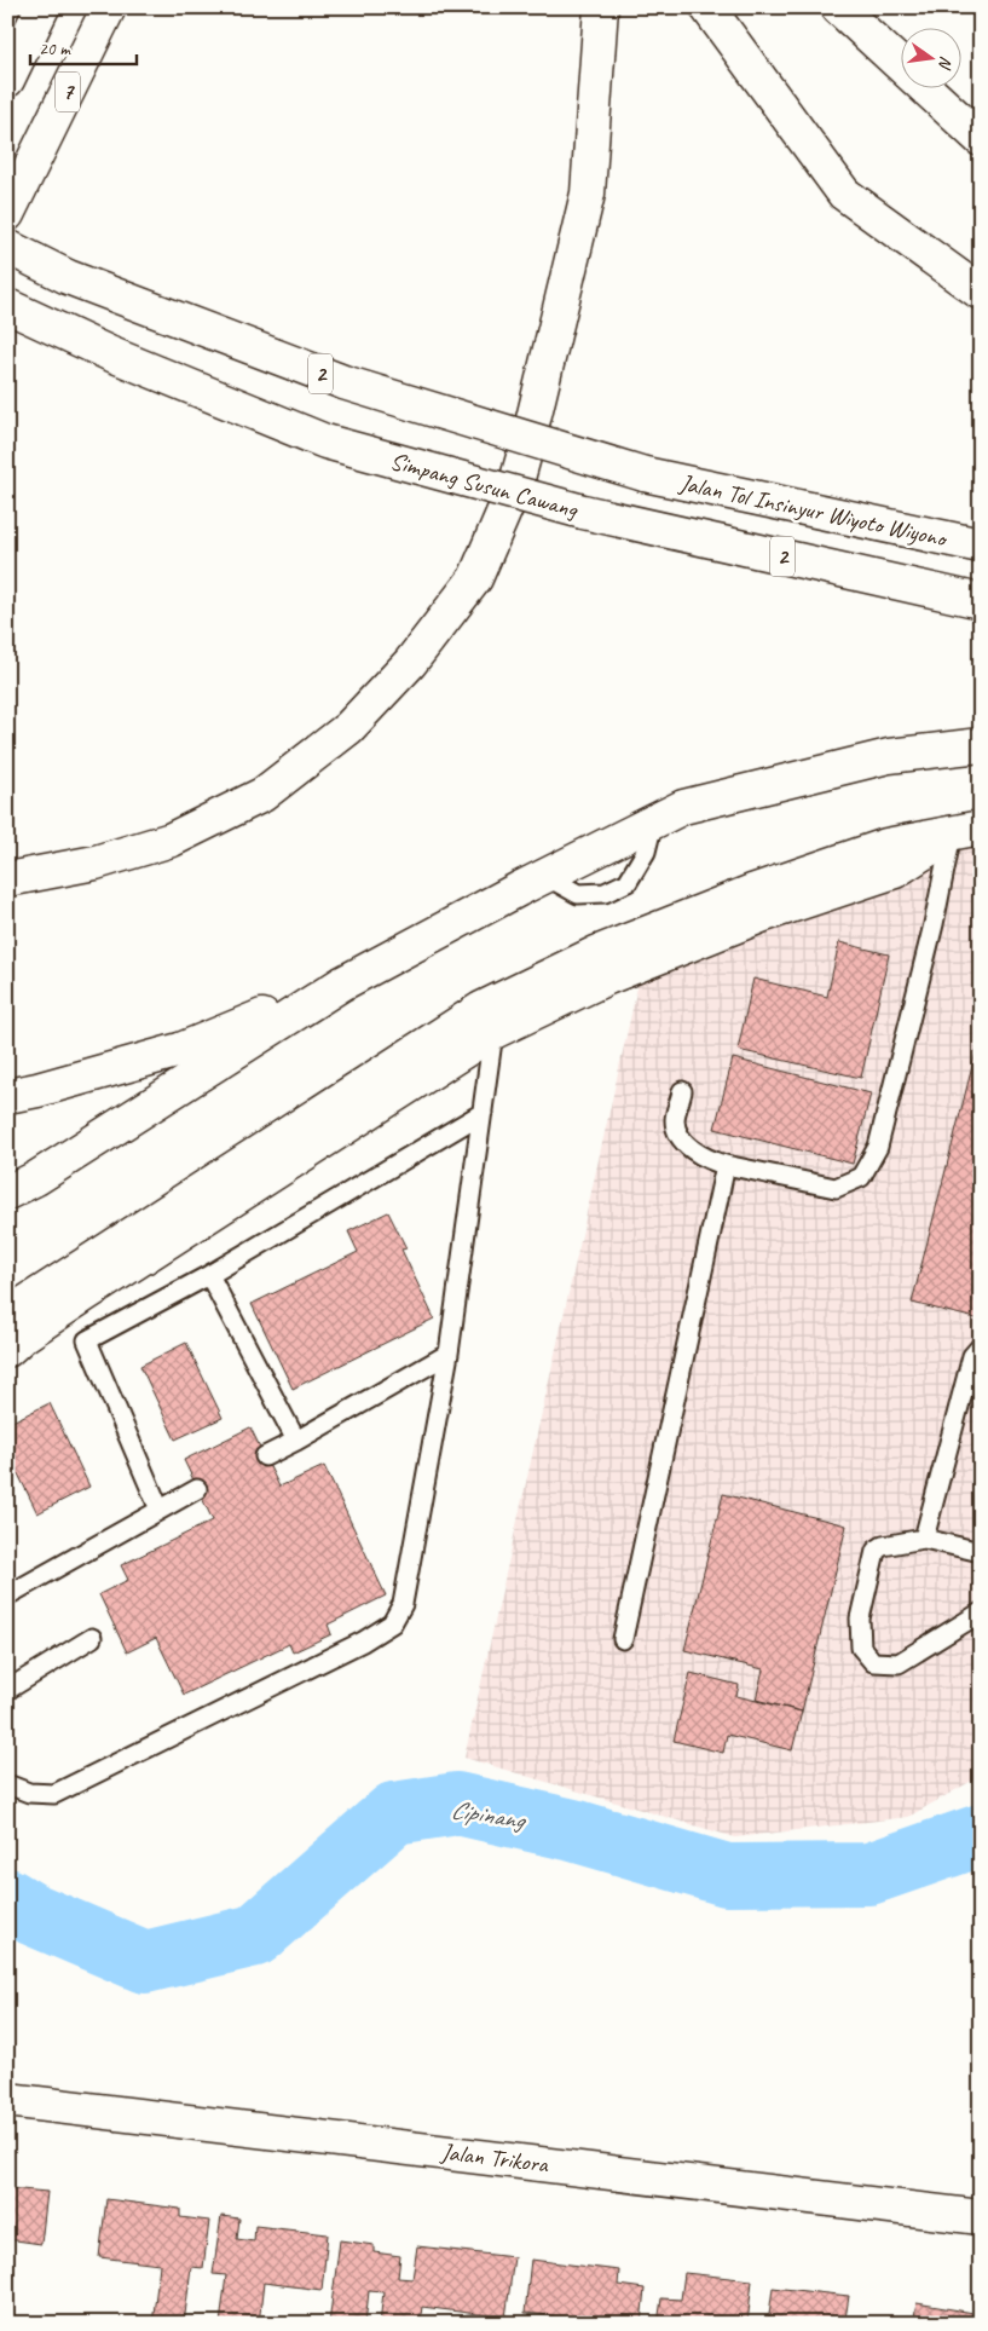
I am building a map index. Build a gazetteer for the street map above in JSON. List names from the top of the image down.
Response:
{
  "streets": {
    "main road": [
      "7",
      "2",
      "Simpang Susun Cawang",
      "Jalan Tol Insinyur Wiyoto Wiyono",
      "Jalan Trikora"
    ]
  },
  "water": ["Cipinang"],
  "scale_bar": "20 m",
  "north": "right"
}
